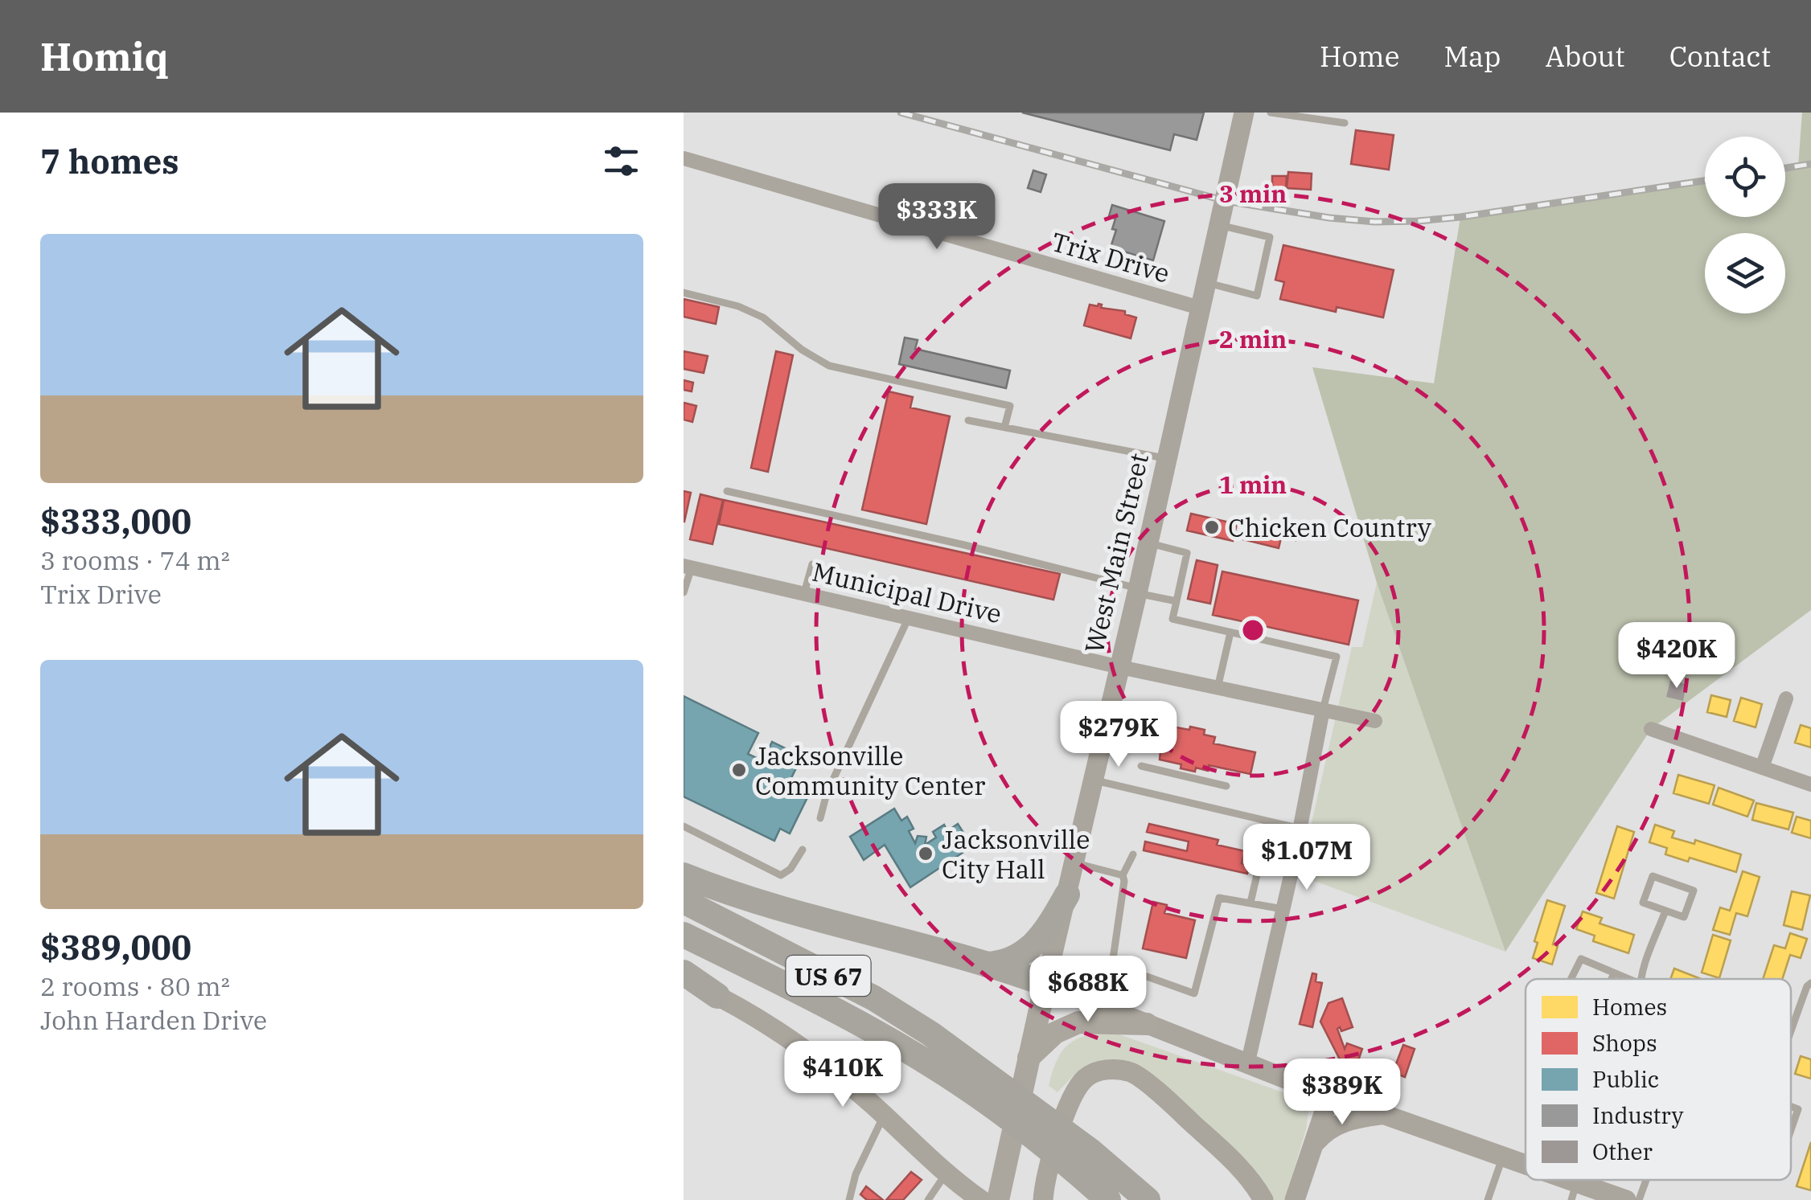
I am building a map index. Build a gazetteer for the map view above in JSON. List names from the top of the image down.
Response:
{
  "streets": {
    "highway": ["US 67"],
    "main road": ["West Main Street"],
    "street": ["Trix Drive", "Municipal Drive"]
  },
  "crossings": [
    ["Trix Drive", "West Main Street"],
    ["West Main Street", "Municipal Drive"]
  ],
  "places": ["Chicken Country", "Jacksonville Community Center", "Jacksonville City Hall"],
  "legend": [
    "Homes",
    "Shops",
    "Public",
    "Industry",
    "Other"
  ],
  "page": {
    "header": "Homiq",
    "nav": [
      "Home",
      "Map",
      "About",
      "Contact"
    ],
    "heading": "7 homes",
    "price": [
      "$333K",
      "$420K",
      "$279K",
      "$1.07M",
      "$688K",
      "$410K",
      "$389K"
    ],
    "list": [
      {
        "name": "$333,000",
        "note": "3 rooms · 74 m² · Trix Drive"
      },
      {
        "name": "$389,000",
        "note": "2 rooms · 80 m² · John Harden Drive"
      }
    ]
  },
  "rings": ["3 min", "2 min", "1 min"]
}
